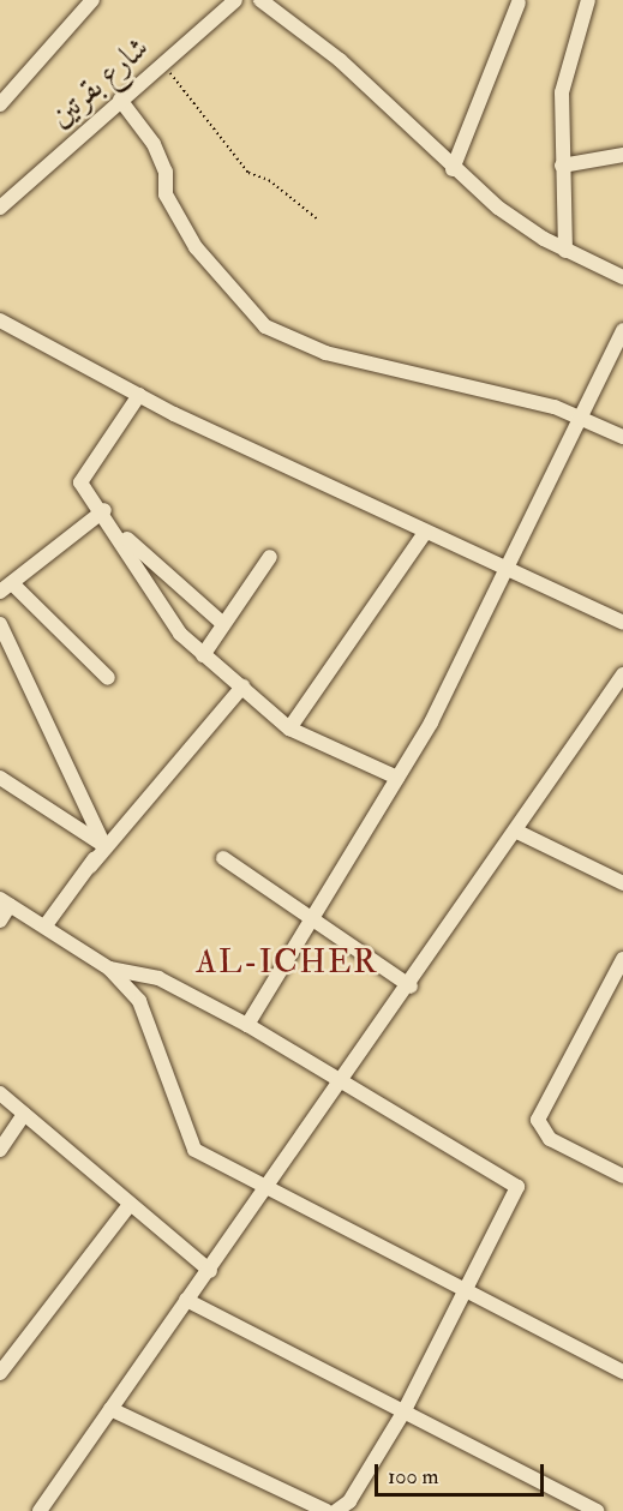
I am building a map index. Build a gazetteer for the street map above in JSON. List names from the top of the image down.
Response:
{
  "streets": {
    "street": ["شارع بقرتين"]
  },
  "districts": ["AL-ICHER"],
  "scale_bar": "100 m"
}
